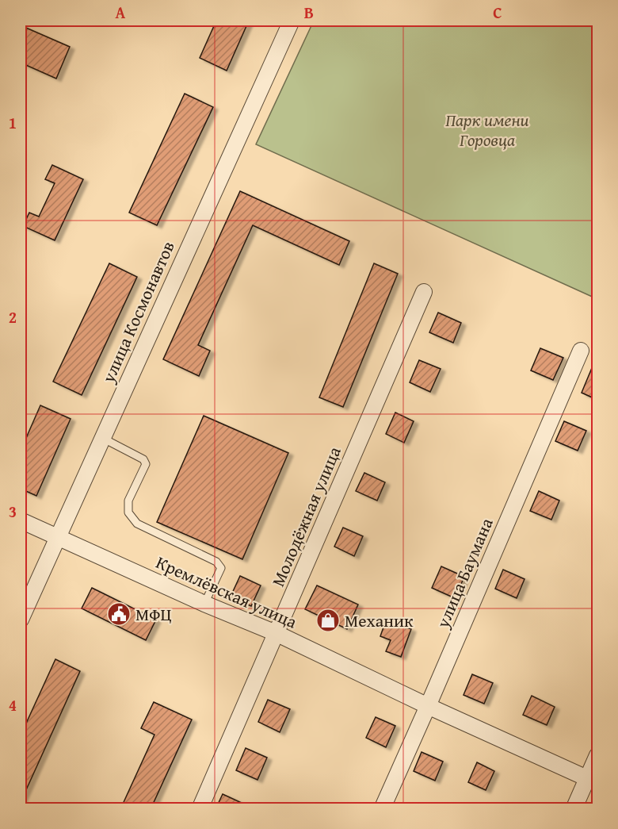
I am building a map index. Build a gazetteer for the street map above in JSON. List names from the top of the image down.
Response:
{
  "streets": {
    "street": [
      "улица Космонавтов",
      "Молодёжная улица",
      "улица Баумана",
      "Кремлёвская улица"
    ]
  },
  "crossings": [
    ["улица Космонавтов", "Кремлёвская улица"],
    ["Молодёжная улица", "Кремлёвская улица"],
    ["улица Баумана", "Кремлёвская улица"]
  ],
  "parks": ["Парк имени Горовца"],
  "places": {
    "public building": ["МФЦ"],
    "shop": ["Механик"]
  },
  "grid": {
    "columns": ["A", "B", "C"],
    "rows": [
      "1",
      "2",
      "3",
      "4"
    ]
  }
}
